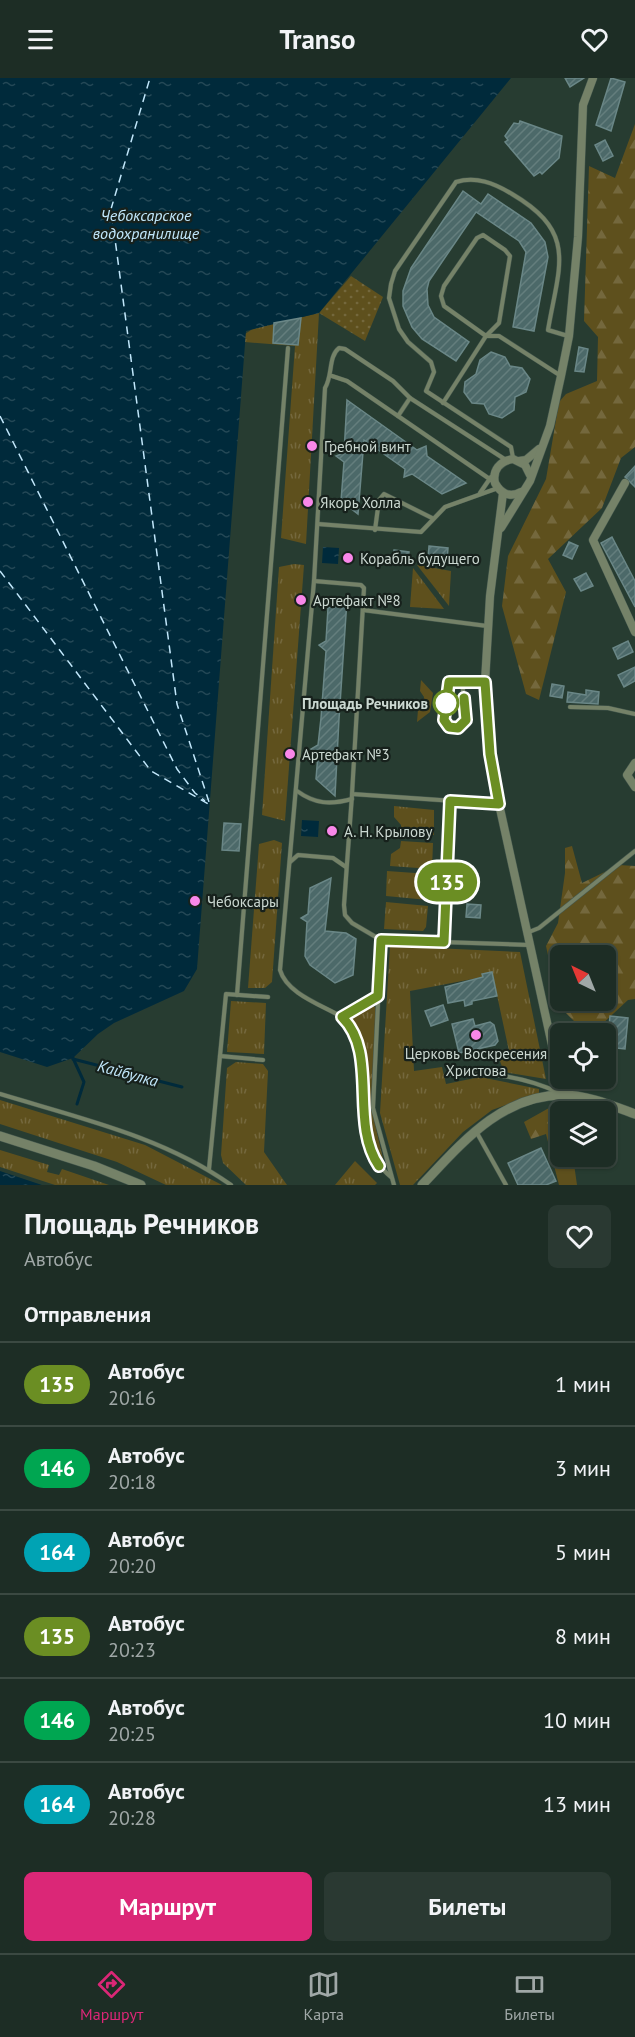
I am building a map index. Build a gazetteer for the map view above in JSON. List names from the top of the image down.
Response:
{
  "water": ["Чебоксарское водохранилище", "Кайбулка"],
  "places": [
    "Гребной винт",
    "Якорь Холла",
    "Корабль будущего",
    "Артефакт №8",
    "Площадь Речников",
    "Артефакт №3",
    "А. Н. Крылову",
    "Чебоксары",
    "Церковь Воскресения Христова"
  ],
  "lines": ["bus line 135"],
  "north": "top left",
  "page": {
    "header": "Transo",
    "on_map": "135",
    "heading": [
      ["Площадь Речников", "Автобус"],
      "Отправления"
    ],
    "list": [
      {
        "mark": "135",
        "name": "Автобус",
        "note": "20:16",
        "value": "1 мин"
      },
      {
        "mark": "146",
        "name": "Автобус",
        "note": "20:18",
        "value": "3 мин"
      },
      {
        "mark": "164",
        "name": "Автобус",
        "note": "20:20",
        "value": "5 мин"
      },
      {
        "mark": "135",
        "name": "Автобус",
        "note": "20:23",
        "value": "8 мин"
      },
      {
        "mark": "146",
        "name": "Автобус",
        "note": "20:25",
        "value": "10 мин"
      },
      {
        "mark": "164",
        "name": "Автобус",
        "note": "20:28",
        "value": "13 мин"
      }
    ],
    "buttons": ["Маршрут", "Билеты"],
    "tabs": ["Маршрут", "Карта", "Билеты"]
  }
}
